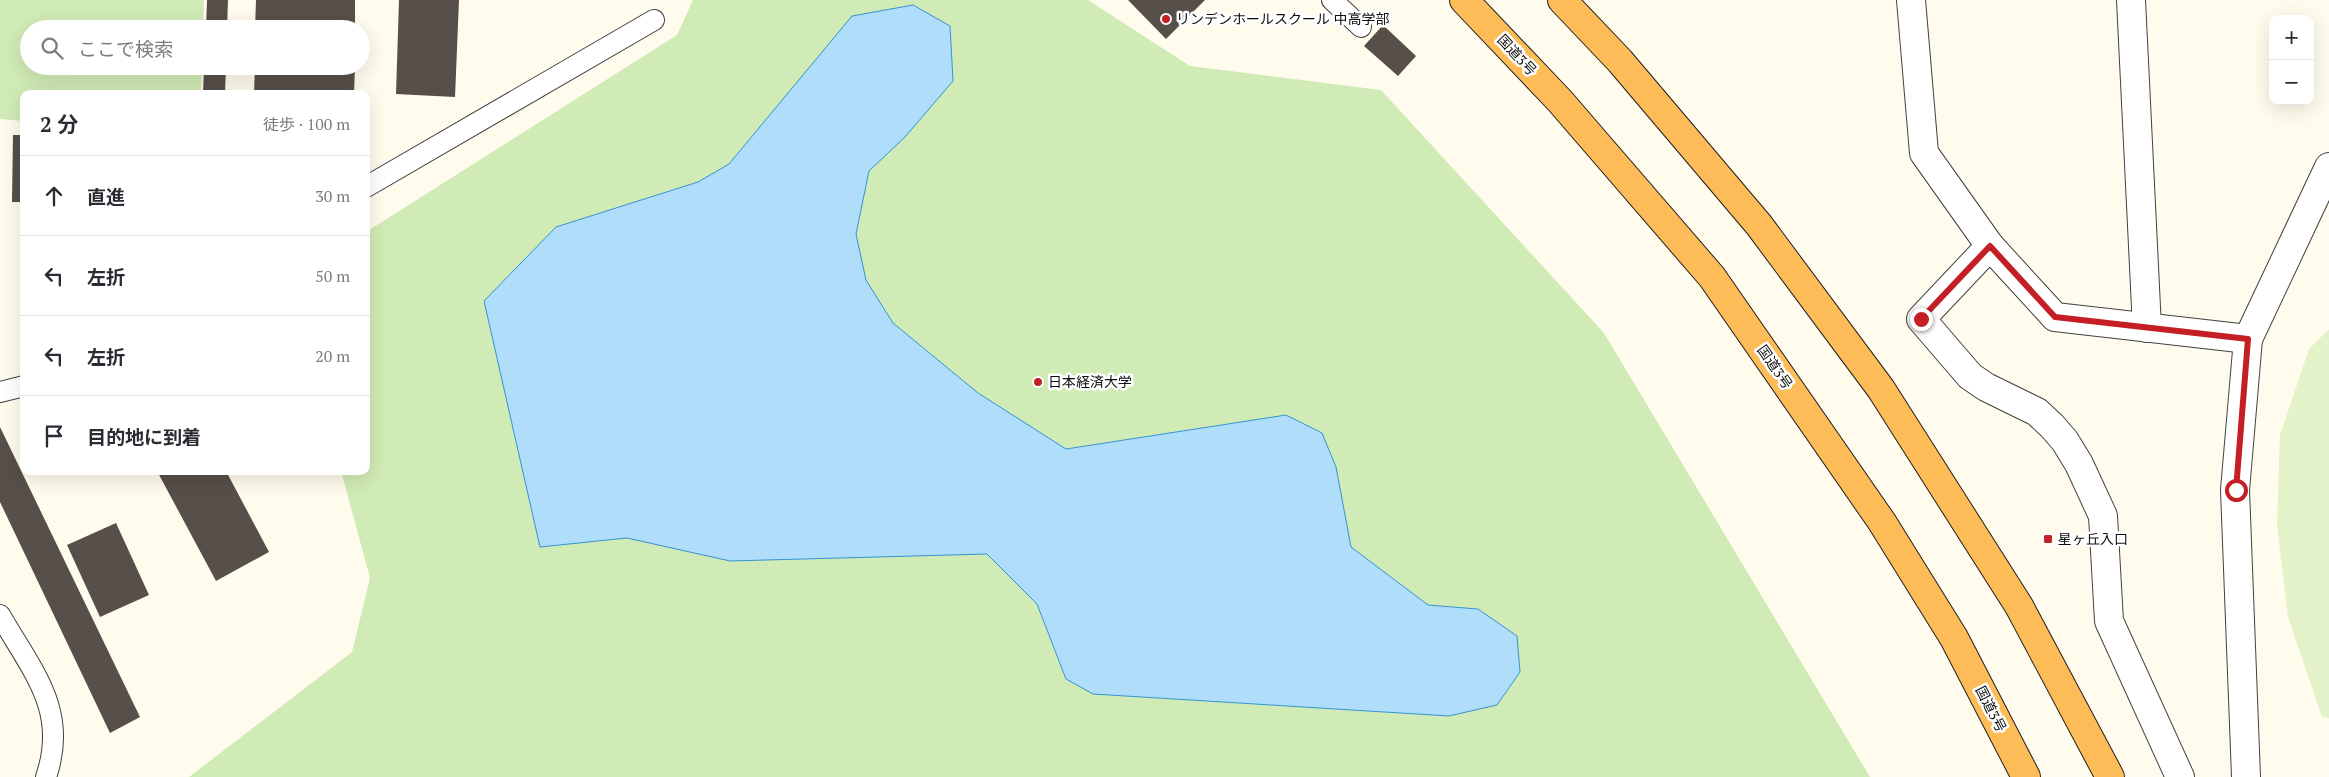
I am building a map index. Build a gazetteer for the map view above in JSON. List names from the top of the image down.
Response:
{
  "streets": {
    "highway": ["国道3号"]
  },
  "places": {
    "other": ["リンデンホールスクール 中高学部", "日本経済大学"],
    "transit": ["星ヶ丘入口"]
  },
  "page": {
    "map_buttons": ["+", "−"],
    "search": "ここで検索",
    "heading": ["2 分", "徒歩 · 100 m"],
    "list": [
      ["直進", "30 m"],
      ["左折", "50 m"],
      ["左折", "20 m"],
      "目的地に到着"
    ]
  }
}
